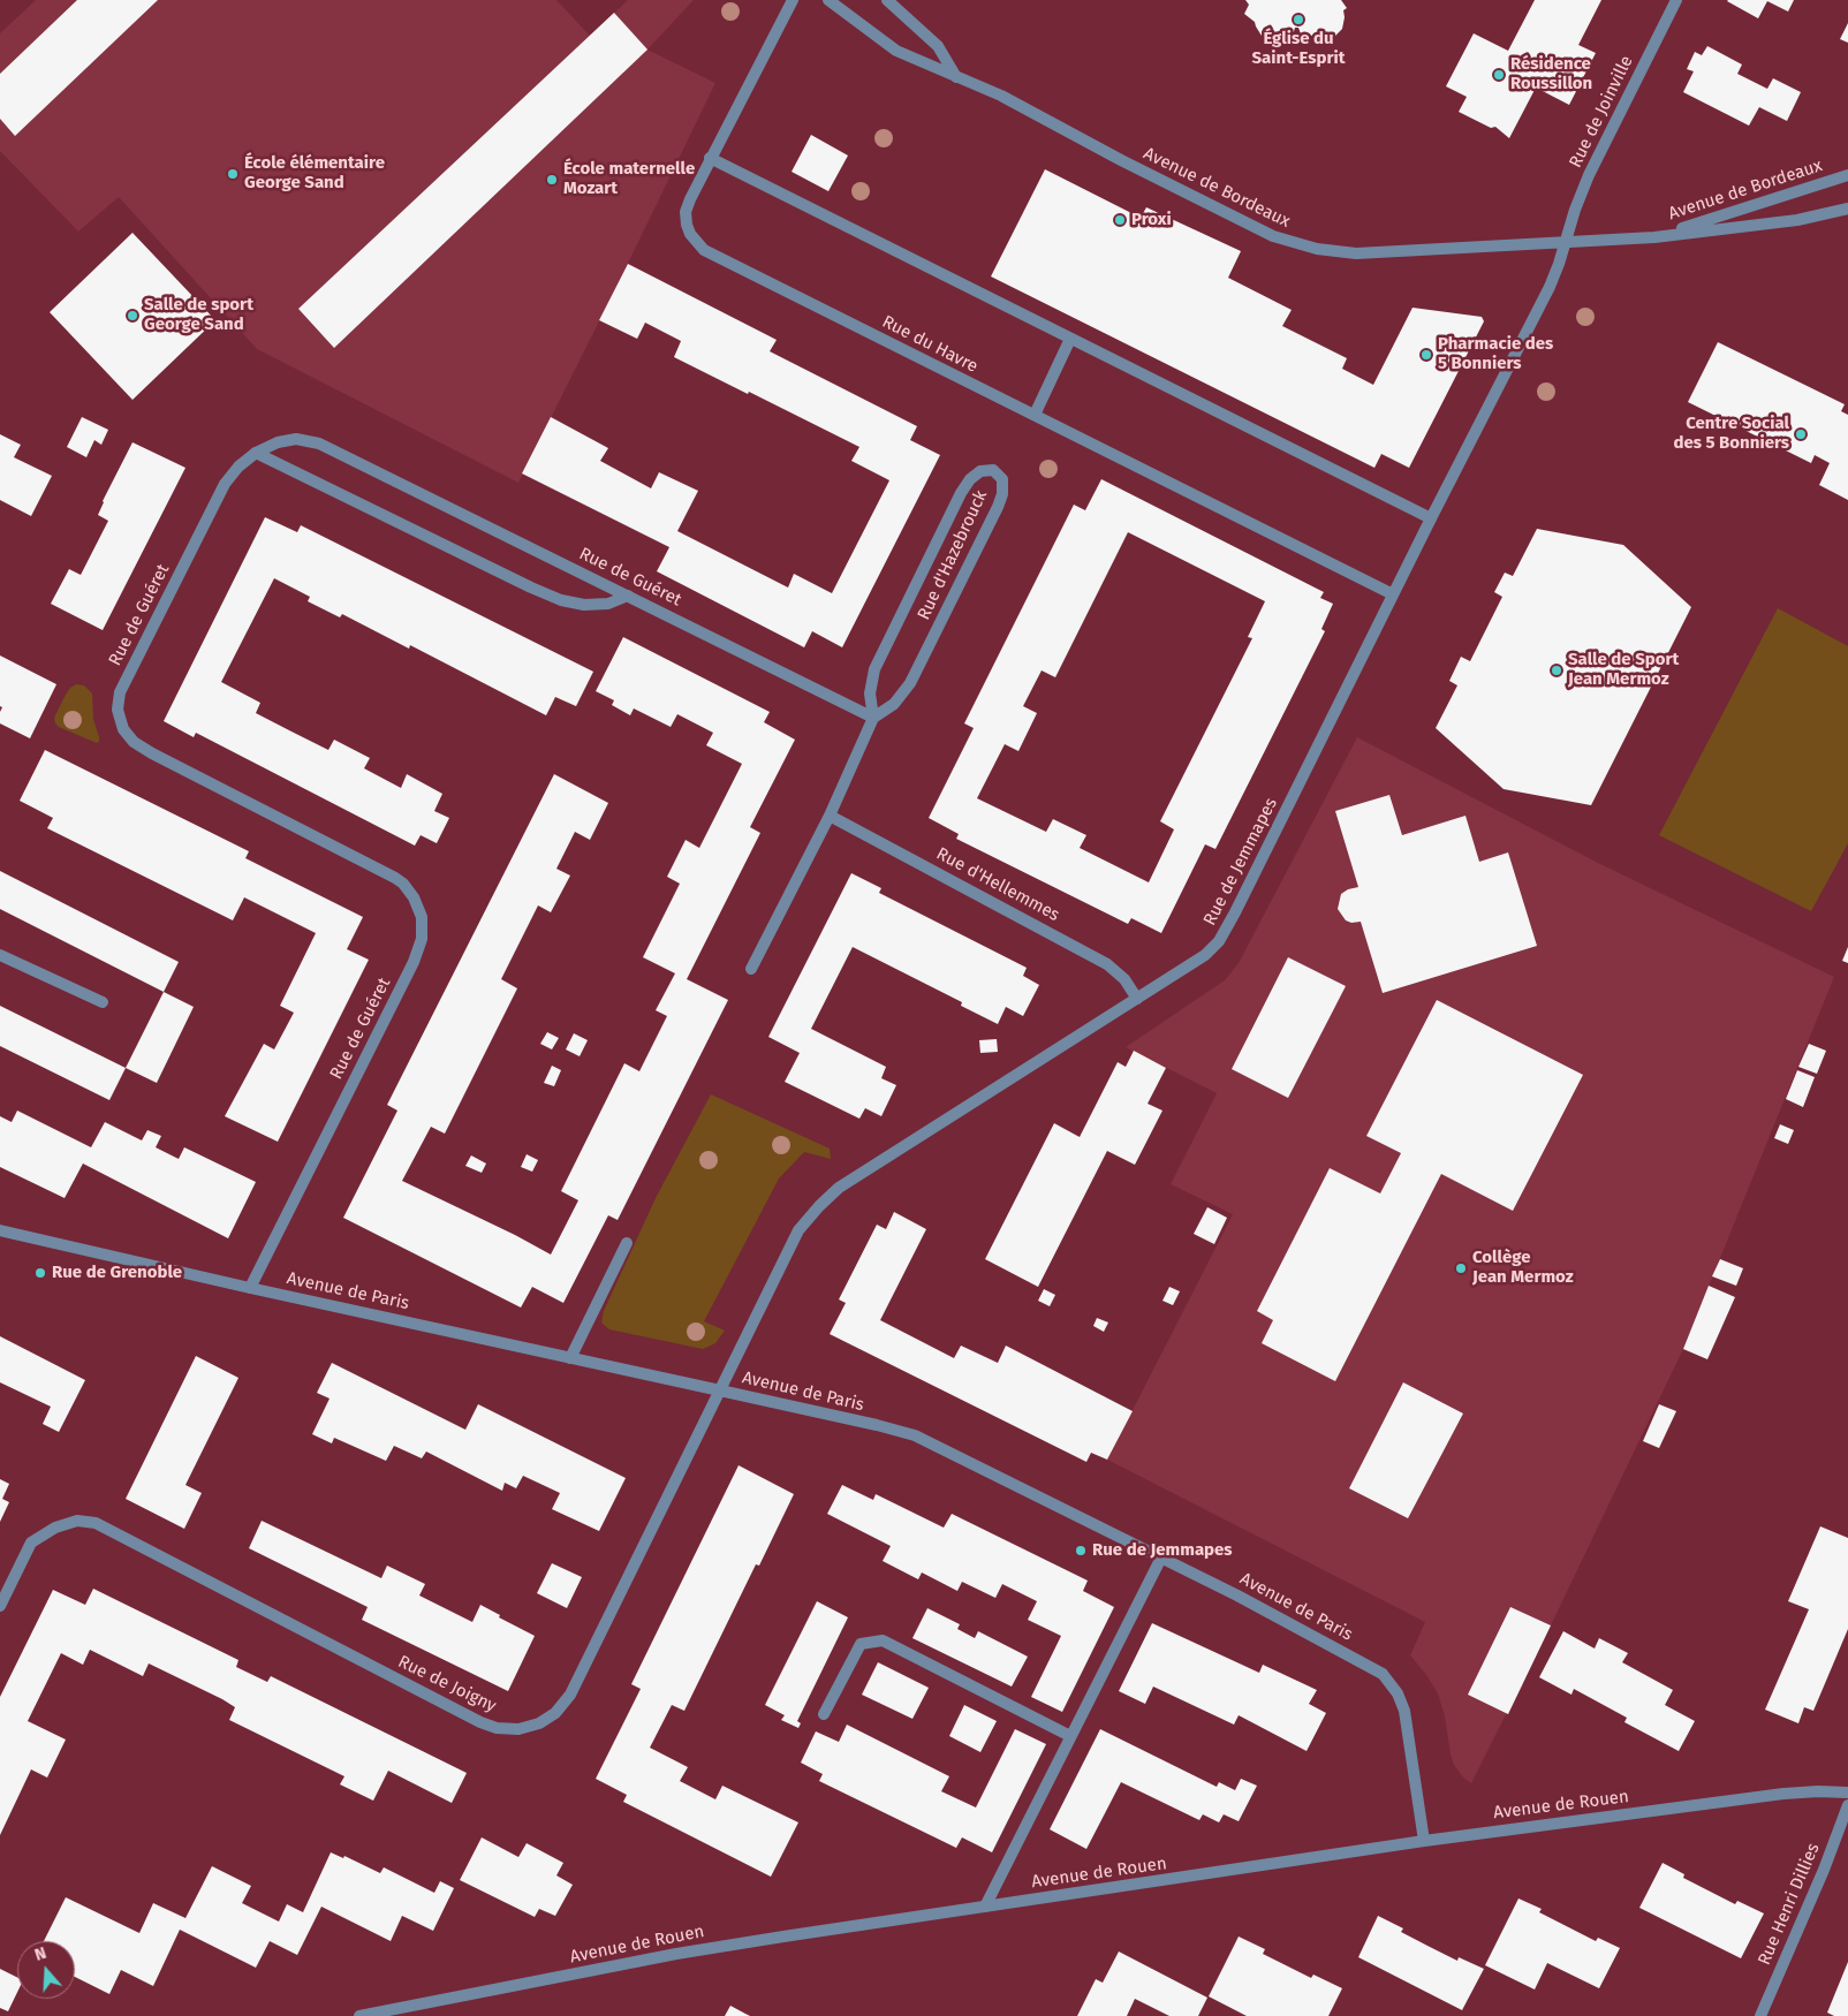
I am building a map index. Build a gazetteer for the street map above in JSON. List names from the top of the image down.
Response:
{
  "streets": {
    "street": [
      "Rue de Joinville",
      "Avenue de Bordeaux",
      "Rue du Havre",
      "Rue d'Hazebrouck",
      "Rue de Guéret",
      "Rue de Jemmapes",
      "Rue d'Hellemmes",
      "Avenue de Paris",
      "Rue de Joigny",
      "Avenue de Rouen",
      "Rue Henri Dillies"
    ]
  },
  "crossings": [
    ["Rue de Joinville", "Avenue de Bordeaux"],
    ["Rue de Joinville", "Rue de Jemmapes"],
    ["Avenue de Bordeaux", "Rue de Jemmapes"],
    ["Rue du Havre", "Rue de Jemmapes"],
    ["Rue d'Hazebrouck", "Rue de Guéret"],
    ["Rue d'Hazebrouck", "Rue d'Hellemmes"],
    ["Rue de Guéret", "Avenue de Paris"],
    ["Rue de Jemmapes", "Rue d'Hellemmes"],
    ["Rue de Jemmapes", "Avenue de Paris"],
    ["Rue de Jemmapes", "Rue de Joigny"],
    ["Avenue de Paris", "Rue de Joigny"],
    ["Avenue de Paris", "Avenue de Rouen"]
  ],
  "places": [
    "Église du Saint-Esprit",
    "Résidence Roussillon",
    "École élémentaire George Sand",
    "École maternelle Mozart",
    "Proxi",
    "Salle de sport George Sand",
    "Pharmacie des 5 Bonniers",
    "Centre Social des 5 Bonniers",
    "Salle de Sport Jean Mermoz",
    "Collège Jean Mermoz",
    "Rue de Grenoble",
    "Rue de Jemmapes"
  ],
  "north": "top"
}
